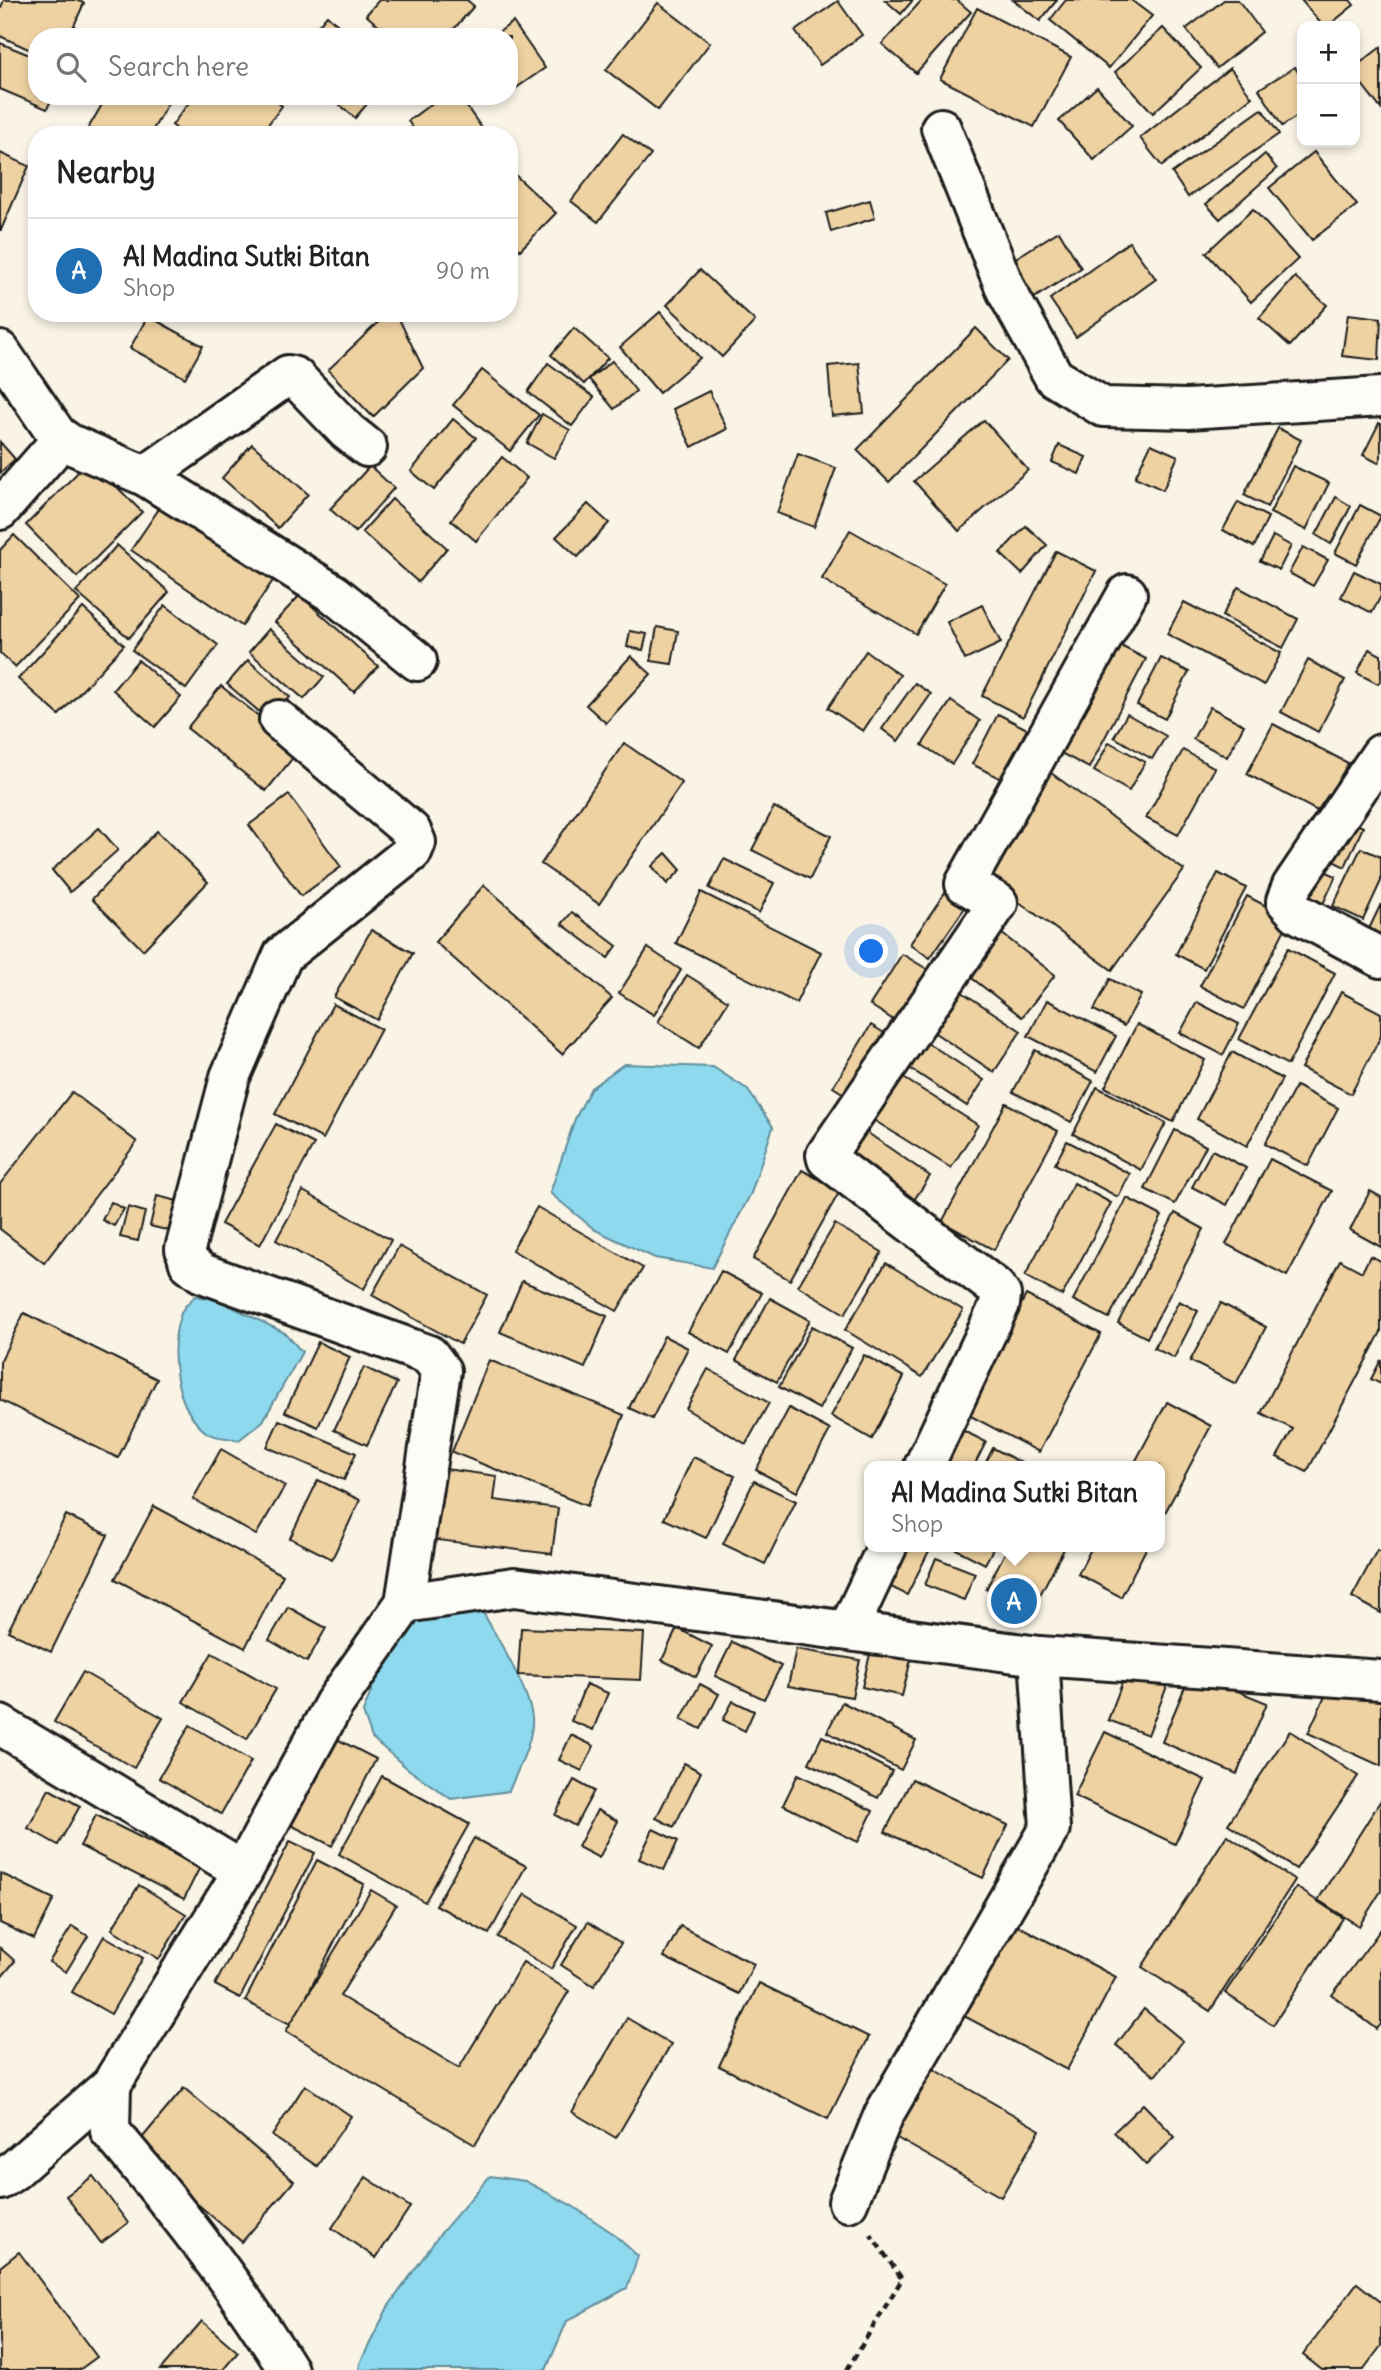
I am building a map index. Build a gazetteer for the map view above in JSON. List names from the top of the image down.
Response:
{
  "page": {
    "map_buttons": ["+", "−"],
    "search": "Search here",
    "heading": "Nearby",
    "list": [
      {
        "mark": "A",
        "name": "Al Madina Sutki Bitan",
        "note": "Shop",
        "value": "90 m"
      }
    ],
    "popup": ["Al Madina Sutki Bitan", "Shop"],
    "pins": "A"
  }
}
